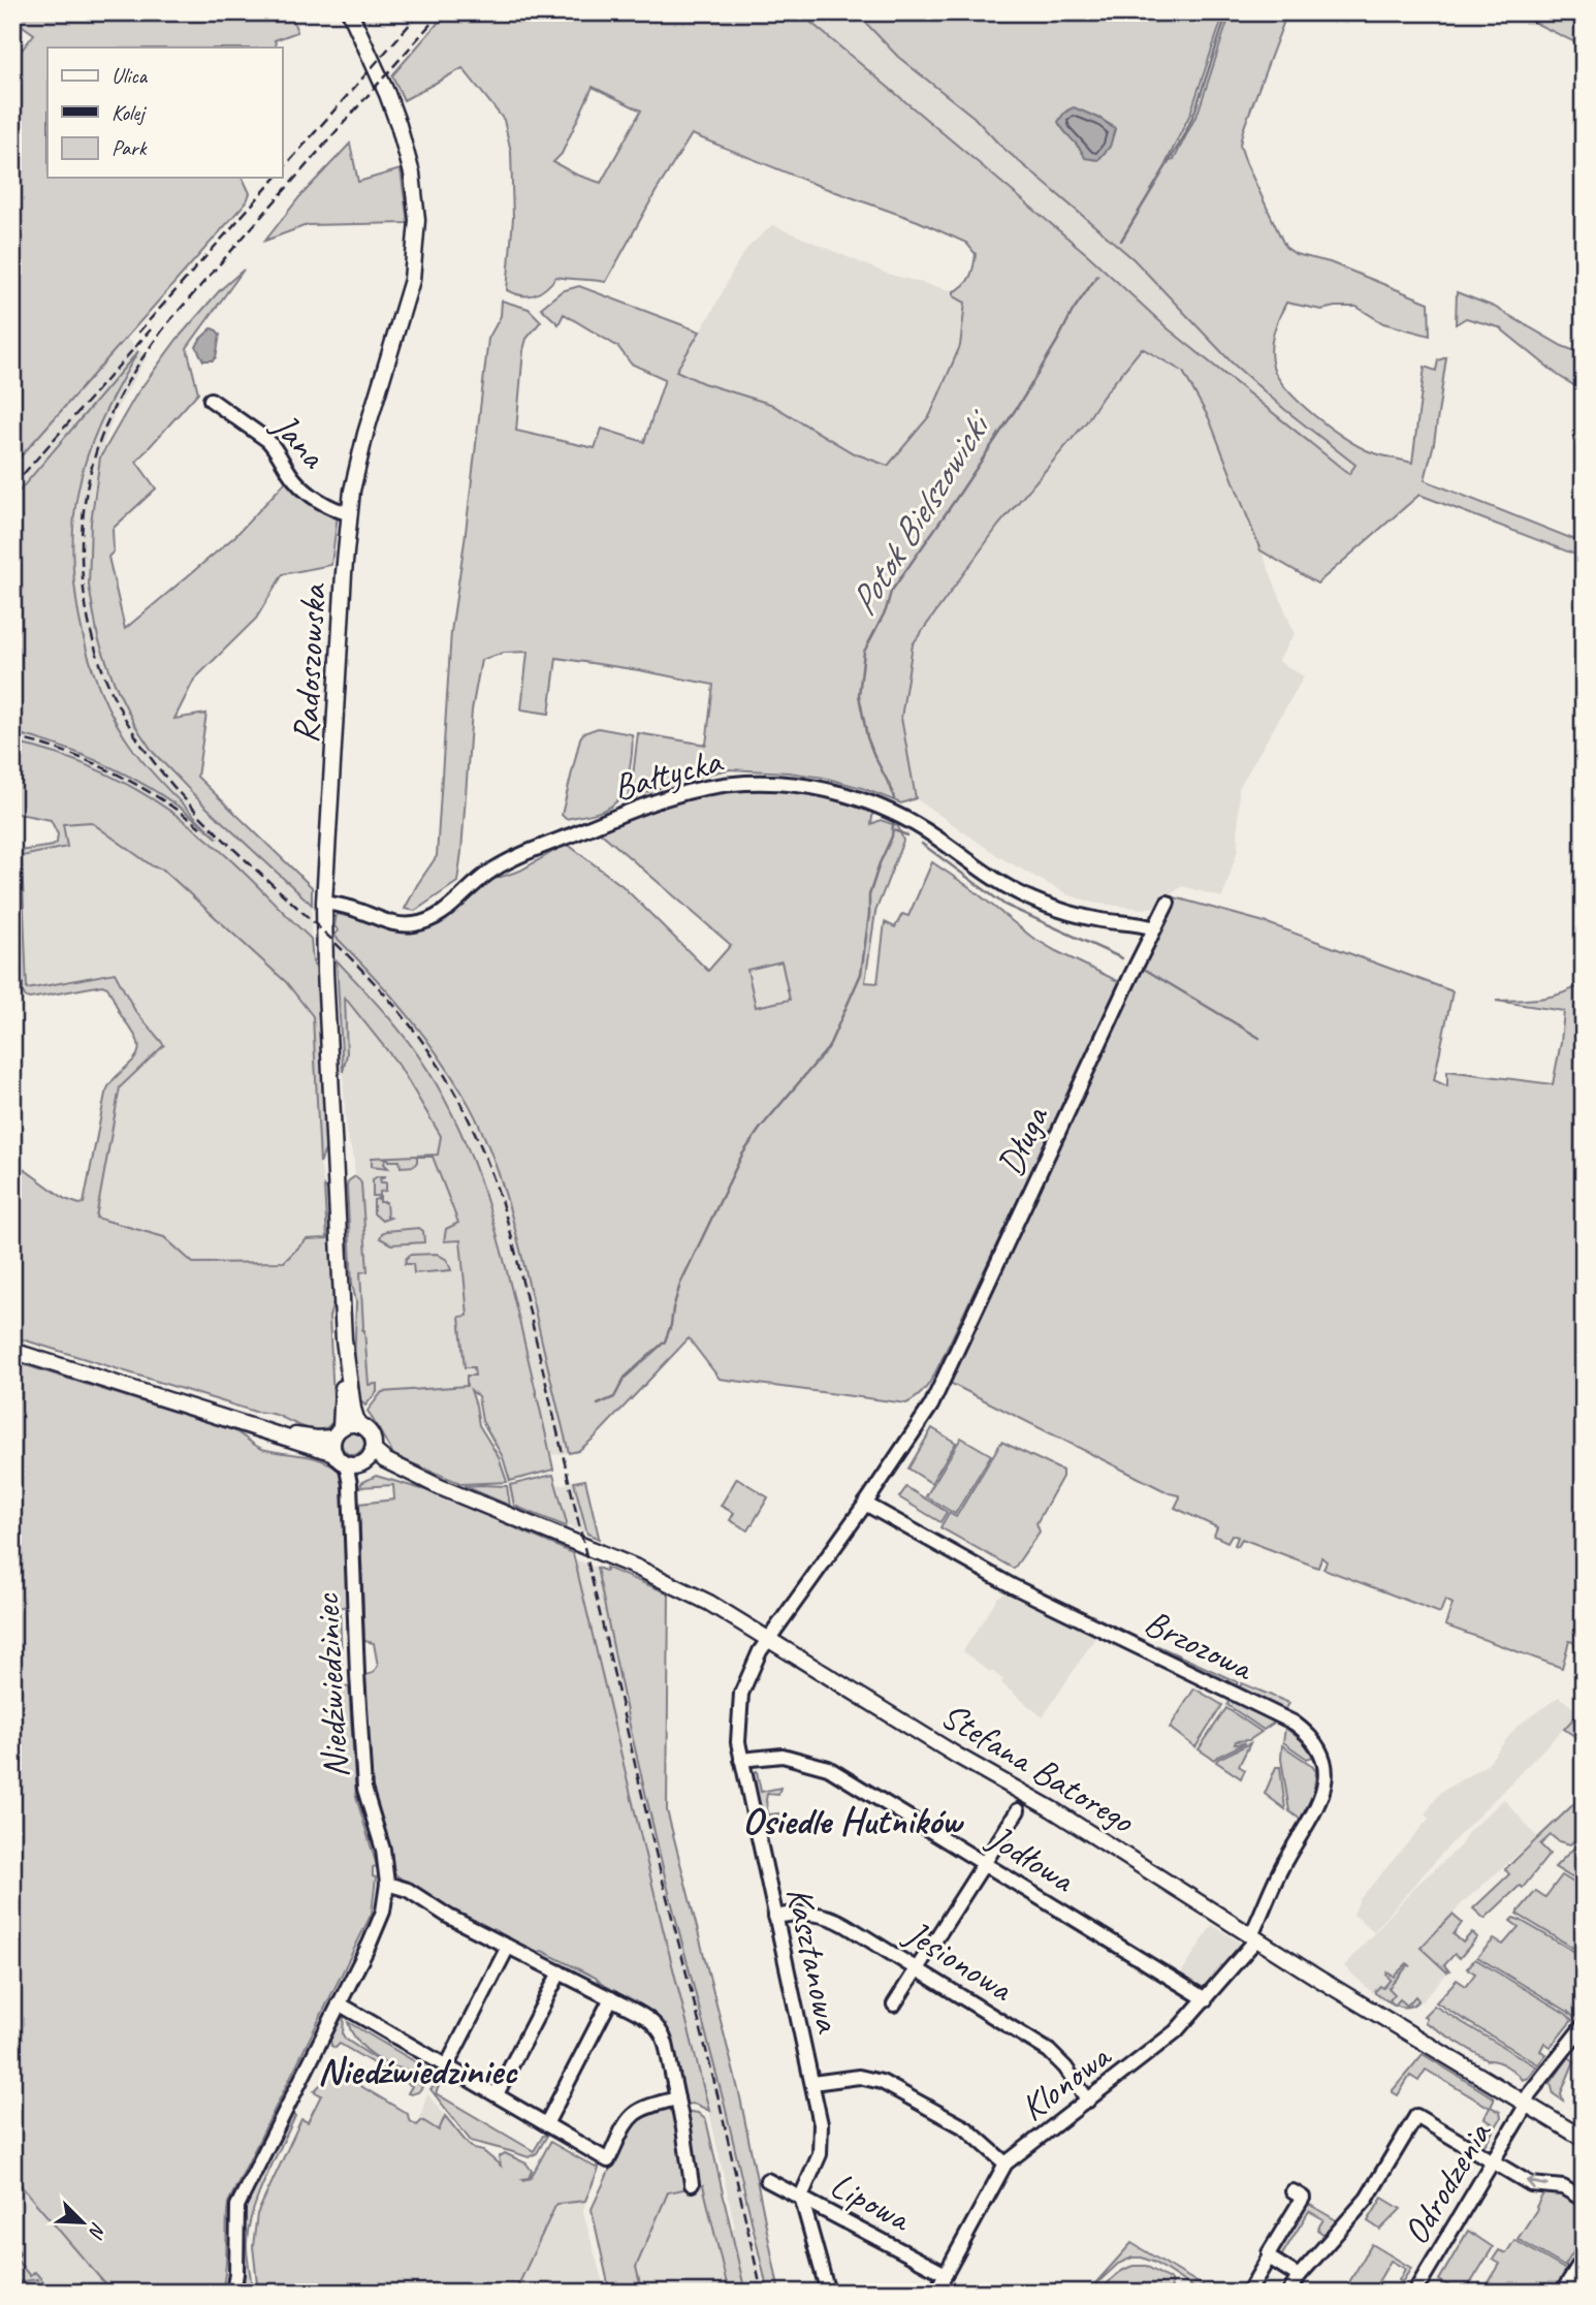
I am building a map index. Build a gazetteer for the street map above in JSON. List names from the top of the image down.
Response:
{
  "streets": {
    "street": [
      "Jana",
      "Radoszowska",
      "Bałtycka",
      "Długa",
      "Brzozowa",
      "Niedźwiedziniec",
      "Stefana Batorego",
      "Jodłowa",
      "Kasztanowa",
      "Jesionowa",
      "Klonowa",
      "Odrodzenia",
      "Lipowa"
    ]
  },
  "crossings": [
    ["Jana", "Radoszowska"],
    ["Radoszowska", "Bałtycka"],
    ["Radoszowska", "Niedźwiedziniec"],
    ["Radoszowska", "Stefana Batorego"],
    ["Bałtycka", "Długa"],
    ["Długa", "Brzozowa"],
    ["Brzozowa", "Stefana Batorego"],
    ["Brzozowa", "Klonowa"],
    ["Niedźwiedziniec", "Stefana Batorego"],
    ["Stefana Batorego", "Kasztanowa"],
    ["Stefana Batorego", "Klonowa"],
    ["Stefana Batorego", "Odrodzenia"],
    ["Jodłowa", "Kasztanowa"],
    ["Jodłowa", "Klonowa"],
    ["Kasztanowa", "Jesionowa"],
    ["Kasztanowa", "Lipowa"],
    ["Jesionowa", "Klonowa"],
    ["Klonowa", "Lipowa"]
  ],
  "districts": ["Osiedle Hutników", "Niedźwiedziniec"],
  "water": ["Potok Bielszowicki"],
  "legend": ["Ulica", "Kolej", "Park"],
  "north": "bottom right"
}
